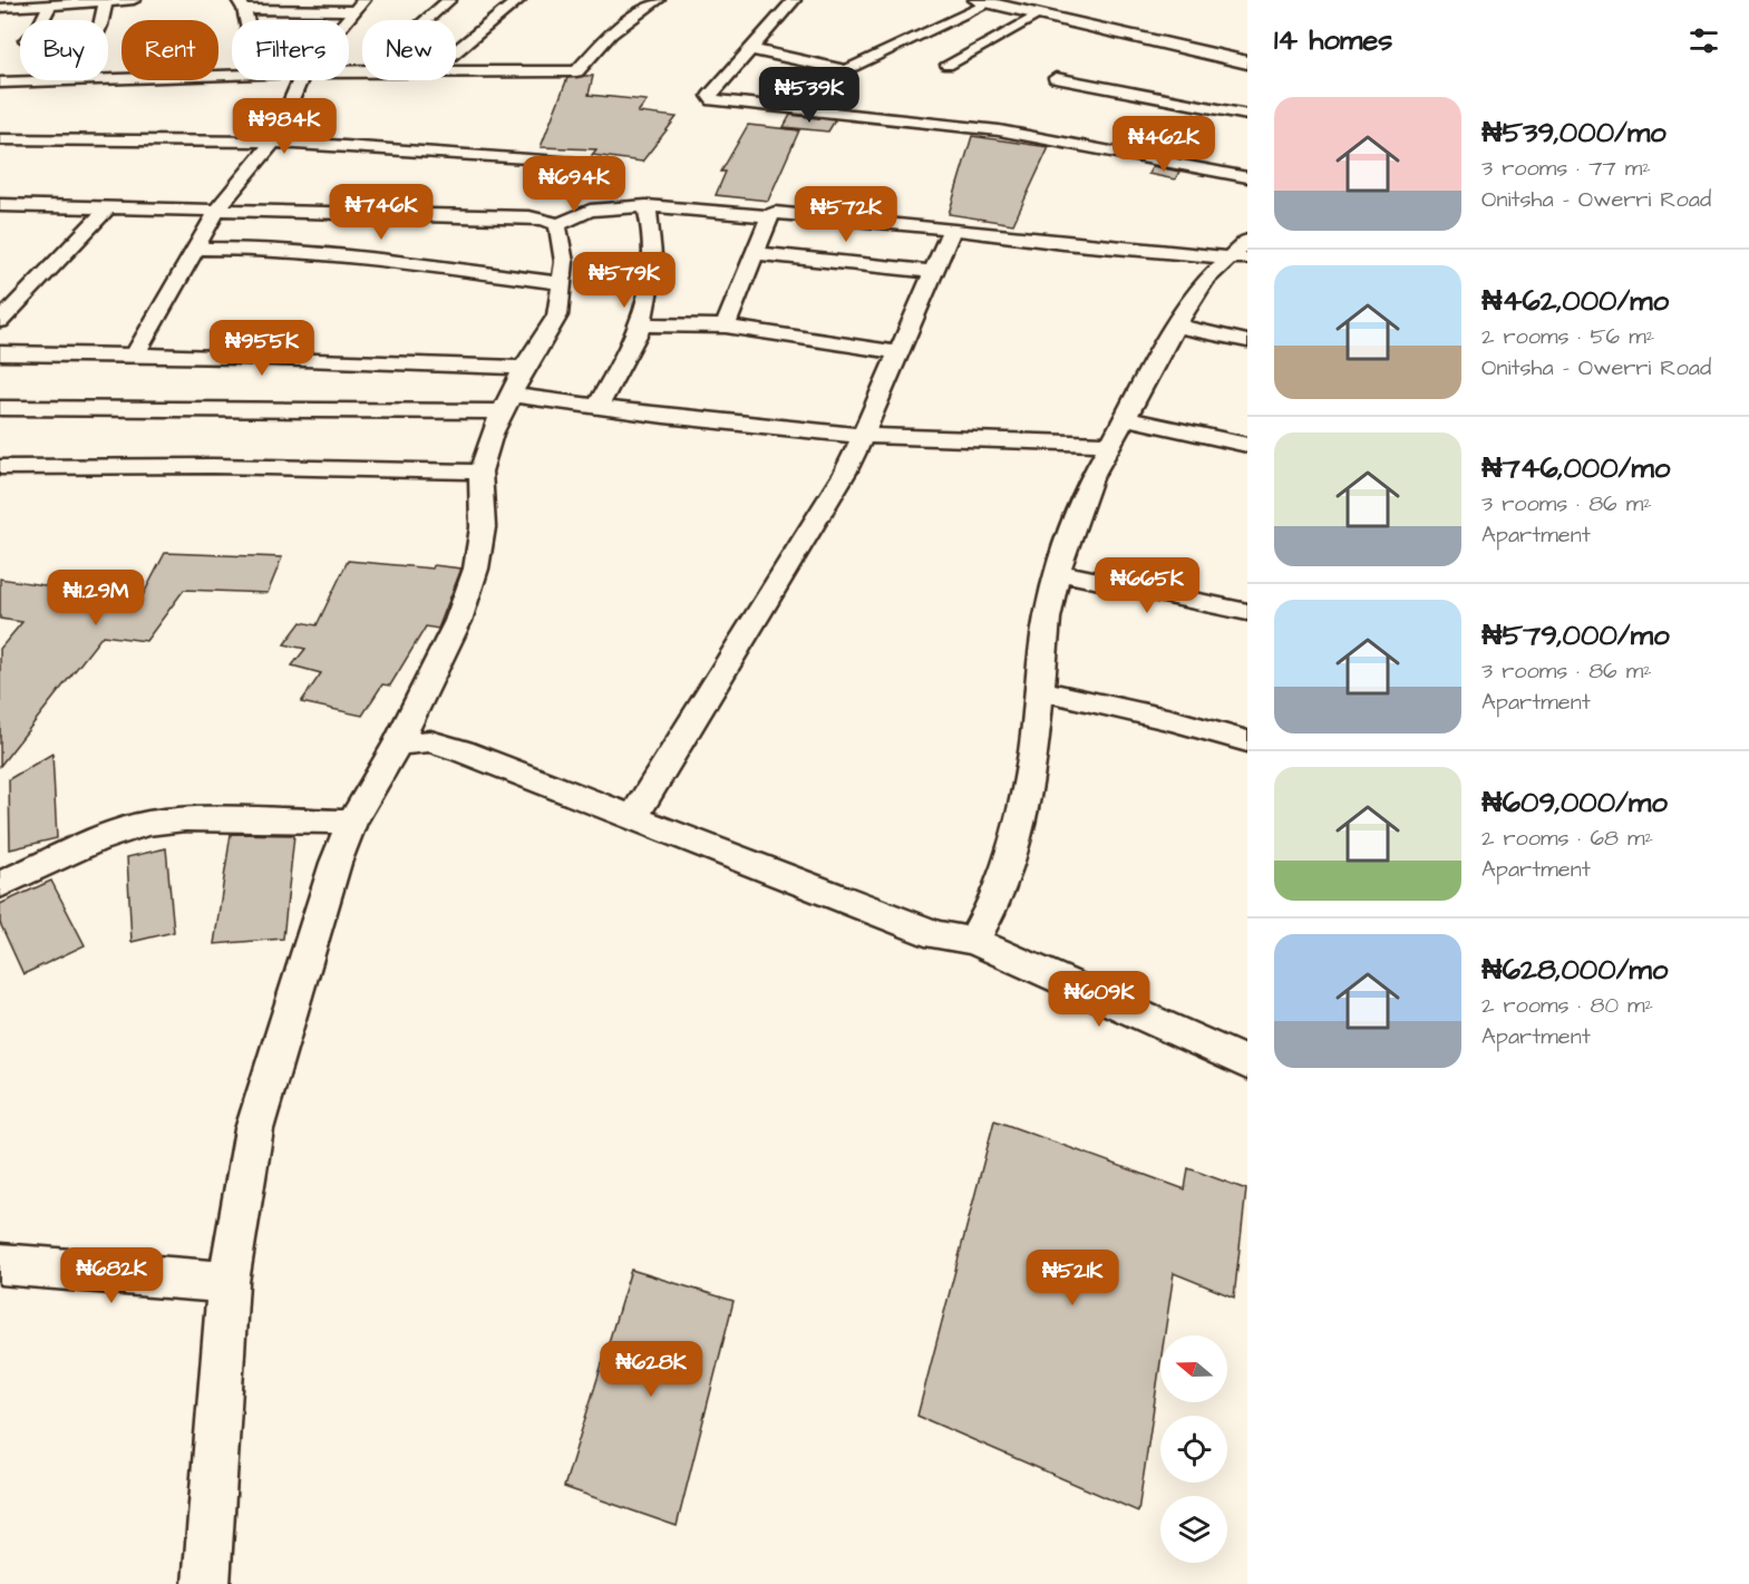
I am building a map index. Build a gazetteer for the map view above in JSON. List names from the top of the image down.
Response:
{
  "north": "left",
  "page": {
    "heading": "14 homes",
    "chip": [
      "Buy",
      "Rent",
      "Filters",
      "New"
    ],
    "price": [
      "₦539K",
      "₦984K",
      "₦462K",
      "₦694K",
      "₦746K",
      "₦572K",
      "₦579K",
      "₦955K",
      "₦665K",
      "₦1.29M",
      "₦609K",
      "₦682K",
      "₦521K",
      "₦628K"
    ],
    "list": [
      {
        "name": "₦539,000/mo",
        "note": "3 rooms · 77 m² · Onitsha - Owerri Road"
      },
      {
        "name": "₦462,000/mo",
        "note": "2 rooms · 56 m² · Onitsha - Owerri Road"
      },
      {
        "name": "₦746,000/mo",
        "note": "3 rooms · 86 m² · Apartment"
      },
      {
        "name": "₦579,000/mo",
        "note": "3 rooms · 86 m² · Apartment"
      },
      {
        "name": "₦609,000/mo",
        "note": "2 rooms · 68 m² · Apartment"
      },
      {
        "name": "₦628,000/mo",
        "note": "2 rooms · 80 m² · Apartment"
      }
    ]
  }
}
